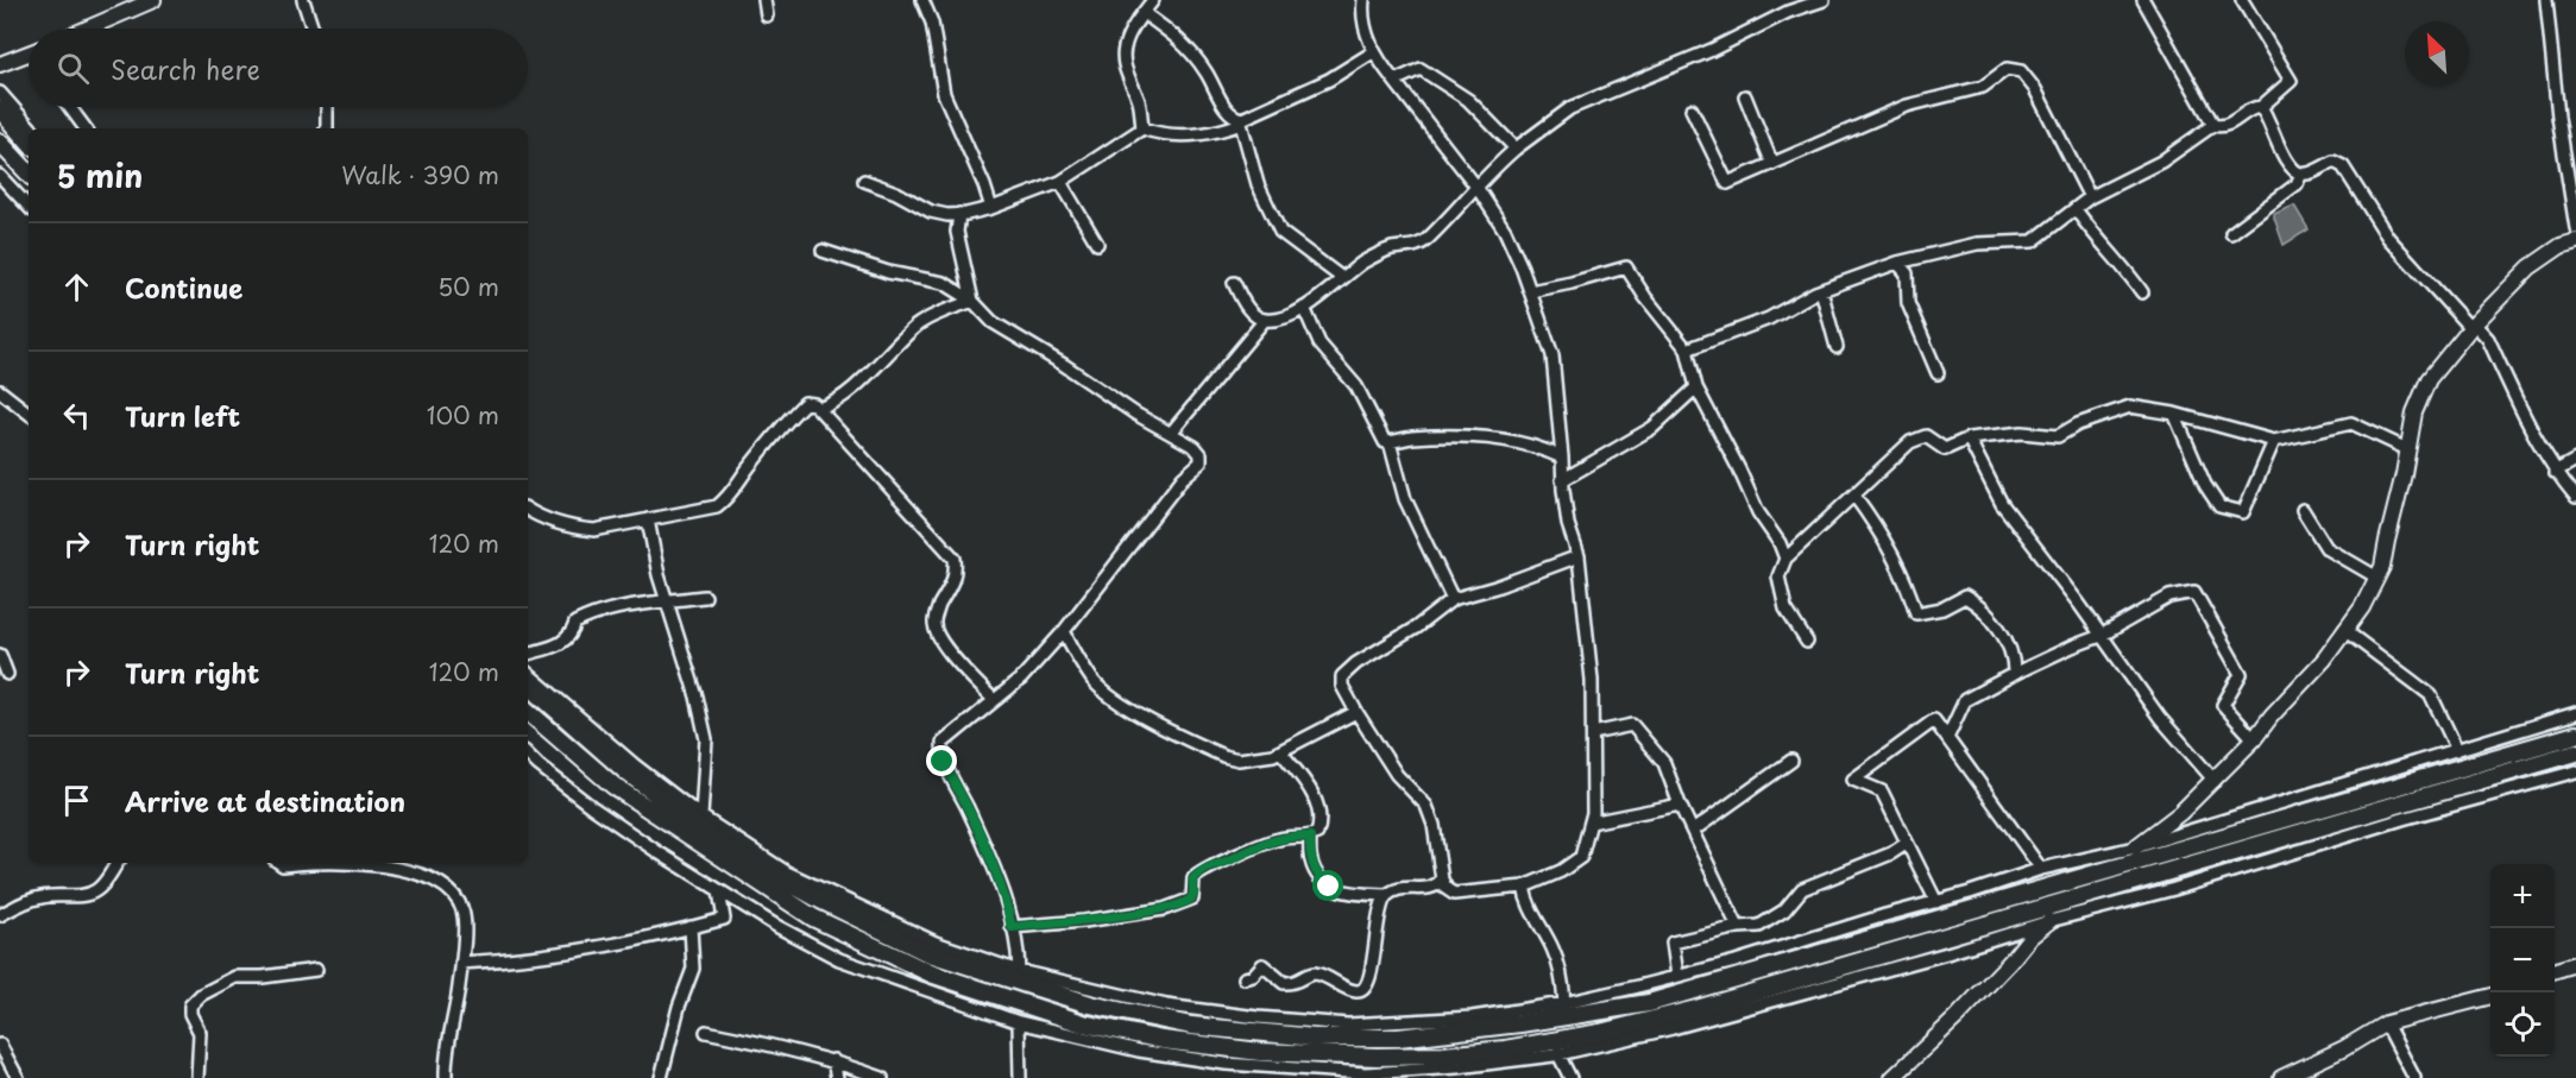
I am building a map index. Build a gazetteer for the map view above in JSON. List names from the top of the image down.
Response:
{
  "north": "top left",
  "page": {
    "search": "Search here",
    "heading": ["5 min", "Walk · 390 m"],
    "list": [
      ["Continue", "50 m"],
      ["Turn left", "100 m"],
      ["Turn right", "120 m"],
      ["Turn right", "120 m"],
      "Arrive at destination"
    ],
    "map_buttons": ["+", "−"]
  }
}
